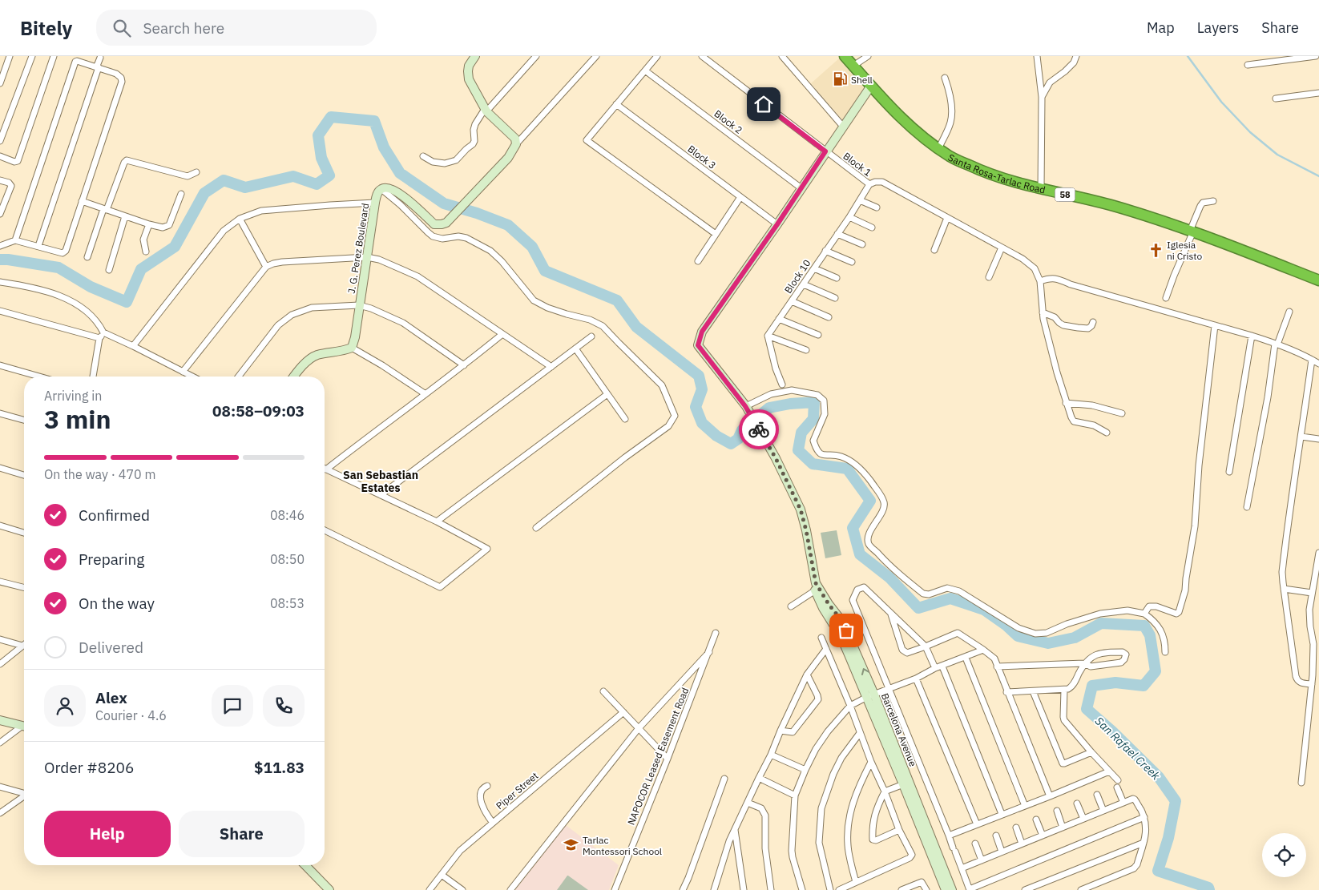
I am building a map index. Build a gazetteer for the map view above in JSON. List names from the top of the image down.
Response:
{
  "streets": {
    "highway": ["Santa Rosa-Tarlac Road", "58"],
    "street": [
      "Block 2",
      "Block 3",
      "Block 1",
      "J. G. Perez Boulevard",
      "Block 10",
      "Barcelona Avenue",
      "NAPOCOR Leased Easement Road",
      "Piper Street"
    ]
  },
  "crossings": [
    ["Block 3", "Barcelona Avenue"],
    ["Block 1", "Block 10"]
  ],
  "districts": ["San Sebastian Estates"],
  "water": ["San Rafael Creek"],
  "places": {
    "fuel station": ["Shell"],
    "church": ["Iglesia ni Cristo"],
    "school or university": ["Tarlac Montessori School"]
  },
  "page": {
    "header": "Bitely",
    "search": "Search here",
    "nav": ["Map", "Layers", "Share"],
    "heading": ["3 min", "Arriving in", "08:58–09:03"],
    "panel": [
      "Alex",
      "Courier · 4.6",
      "Order #8206",
      "$11.83"
    ],
    "bar": "On the way · 470 m",
    "list": [
      ["Confirmed", "08:46"],
      ["Preparing", "08:50"],
      ["On the way", "08:53"],
      "Delivered"
    ],
    "buttons": ["Help", "Share"]
  }
}
